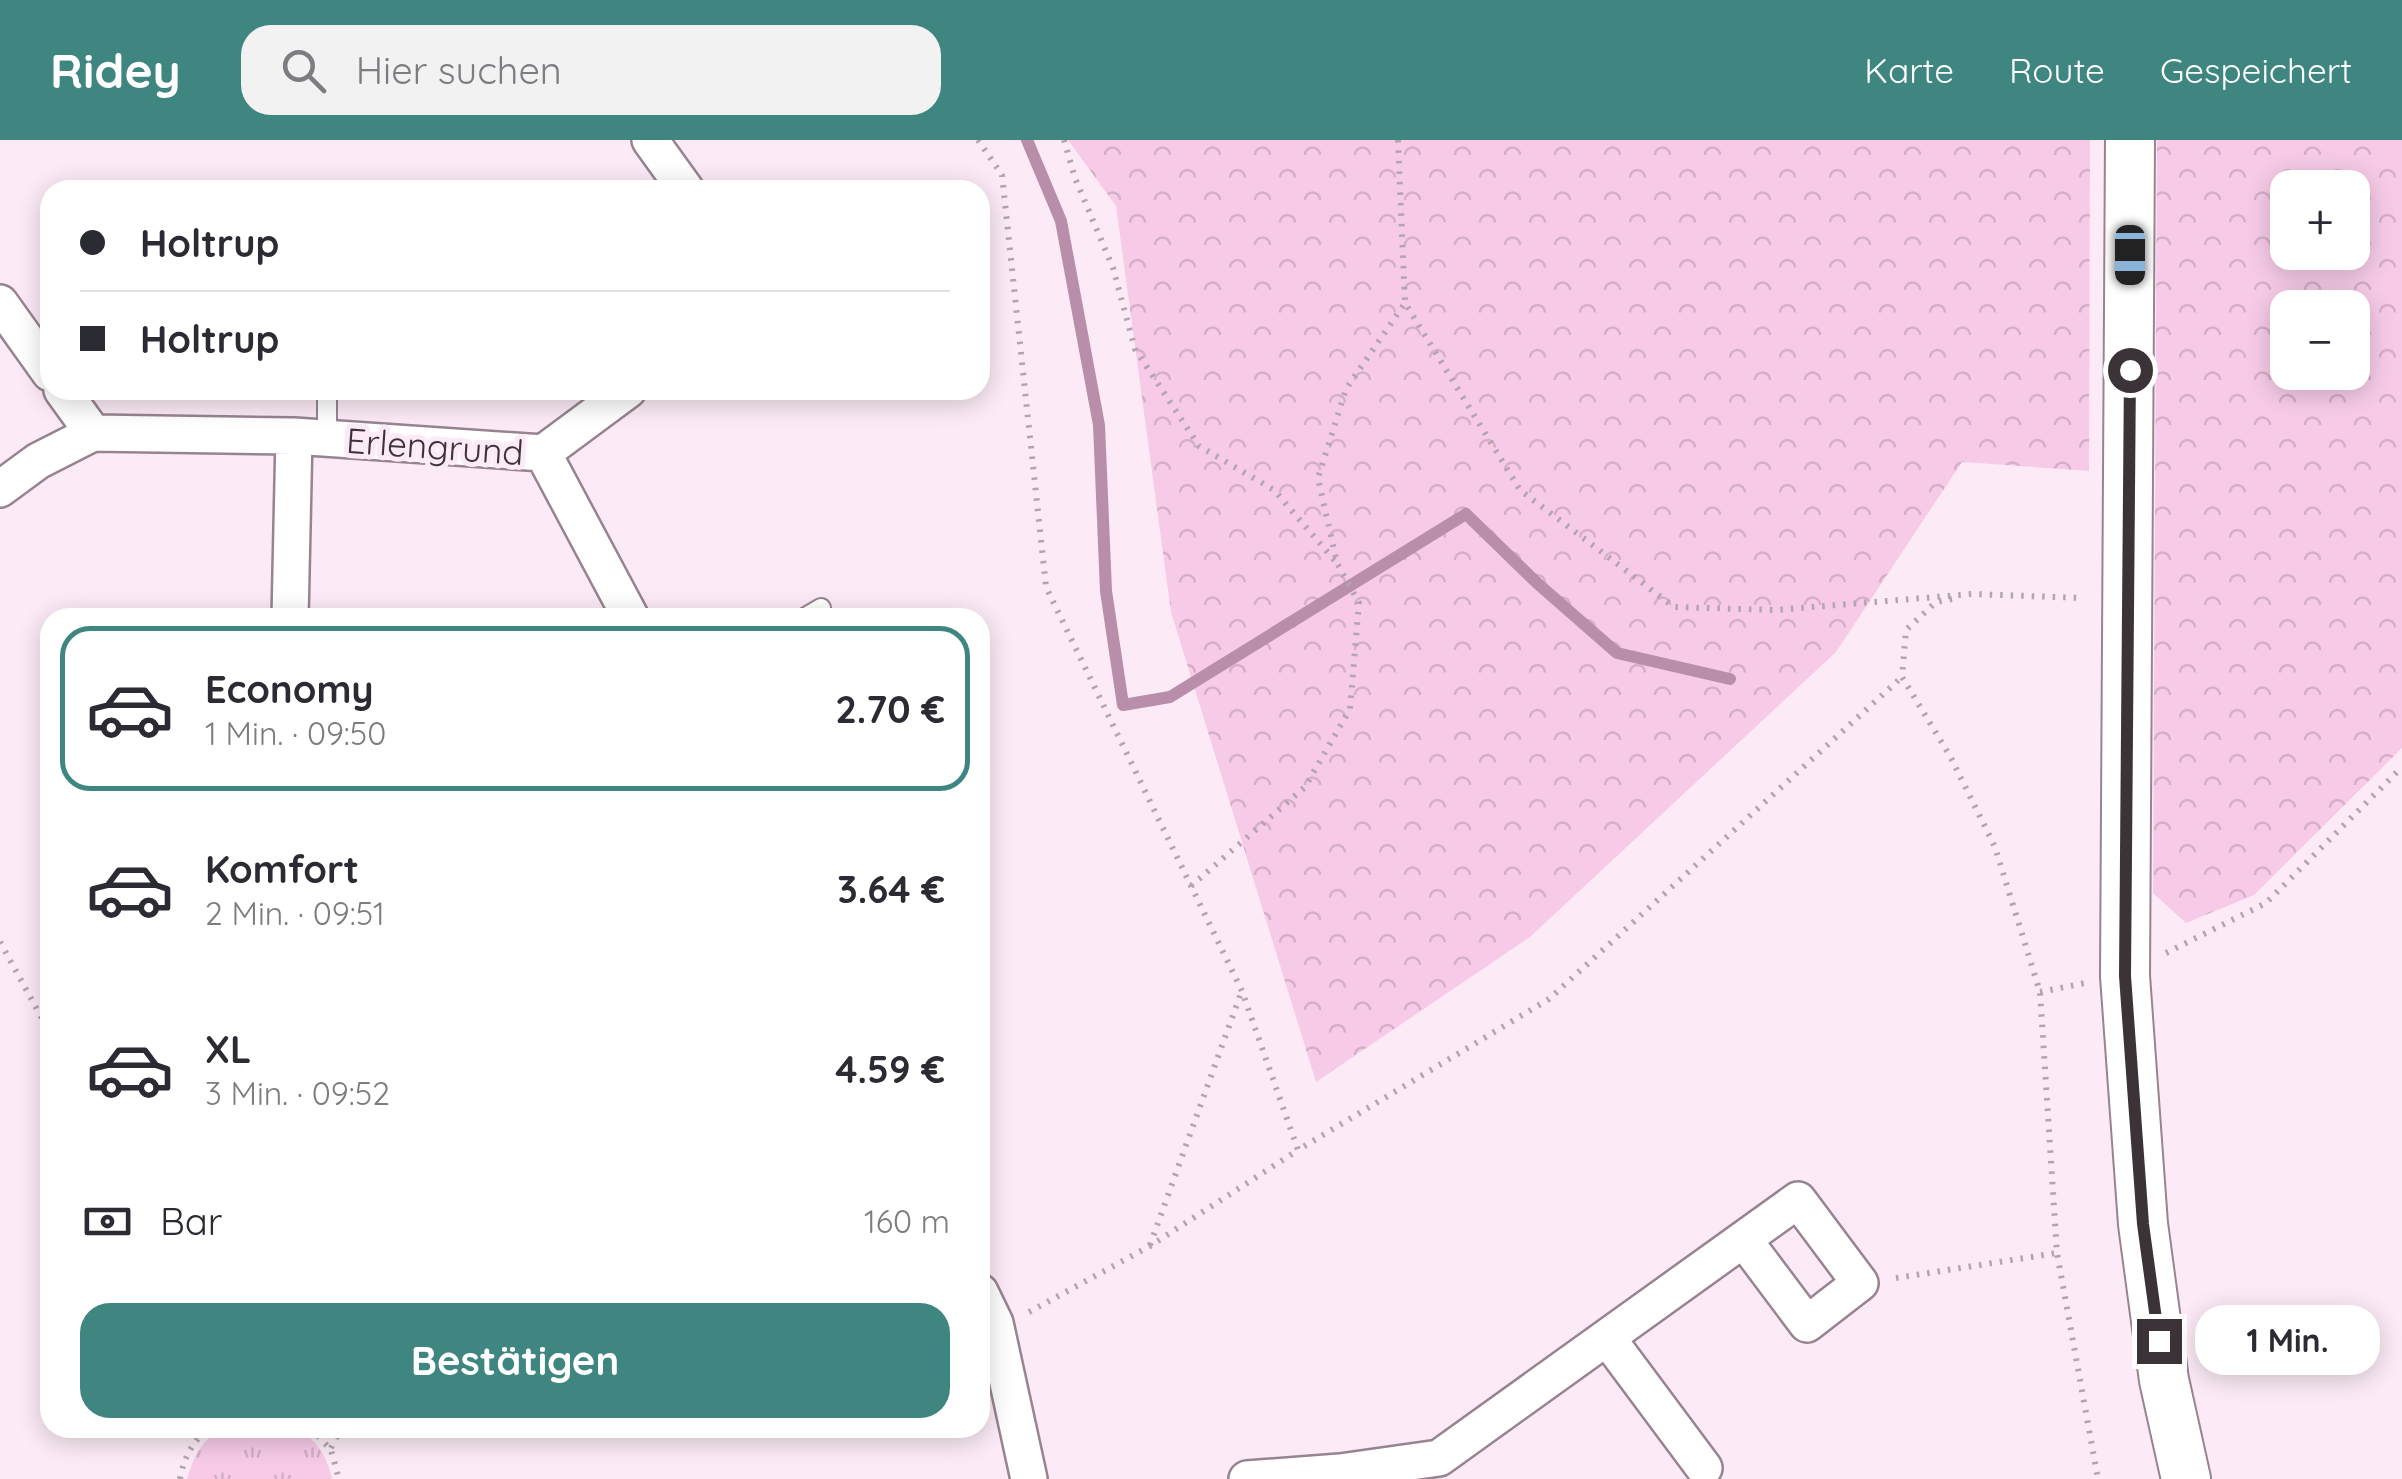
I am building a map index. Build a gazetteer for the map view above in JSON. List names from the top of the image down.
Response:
{
  "streets": {
    "street": ["Erlengrund"]
  },
  "page": {
    "header": "Ridey",
    "search": "Hier suchen",
    "nav": ["Karte", "Route", "Gespeichert"],
    "map_buttons": ["+", "−"],
    "banner": ["Holtrup", "Holtrup"],
    "list": [
      {
        "name": "Economy",
        "note": "1 Min. · 09:50",
        "value": "2.70 €"
      },
      {
        "name": "Komfort",
        "note": "2 Min. · 09:51",
        "value": "3.64 €"
      },
      {
        "name": "XL",
        "note": "3 Min. · 09:52",
        "value": "4.59 €"
      }
    ],
    "pay": ["Bar", "160 m"],
    "buttons": "Bestätigen",
    "bubble": "1 Min."
  }
}
